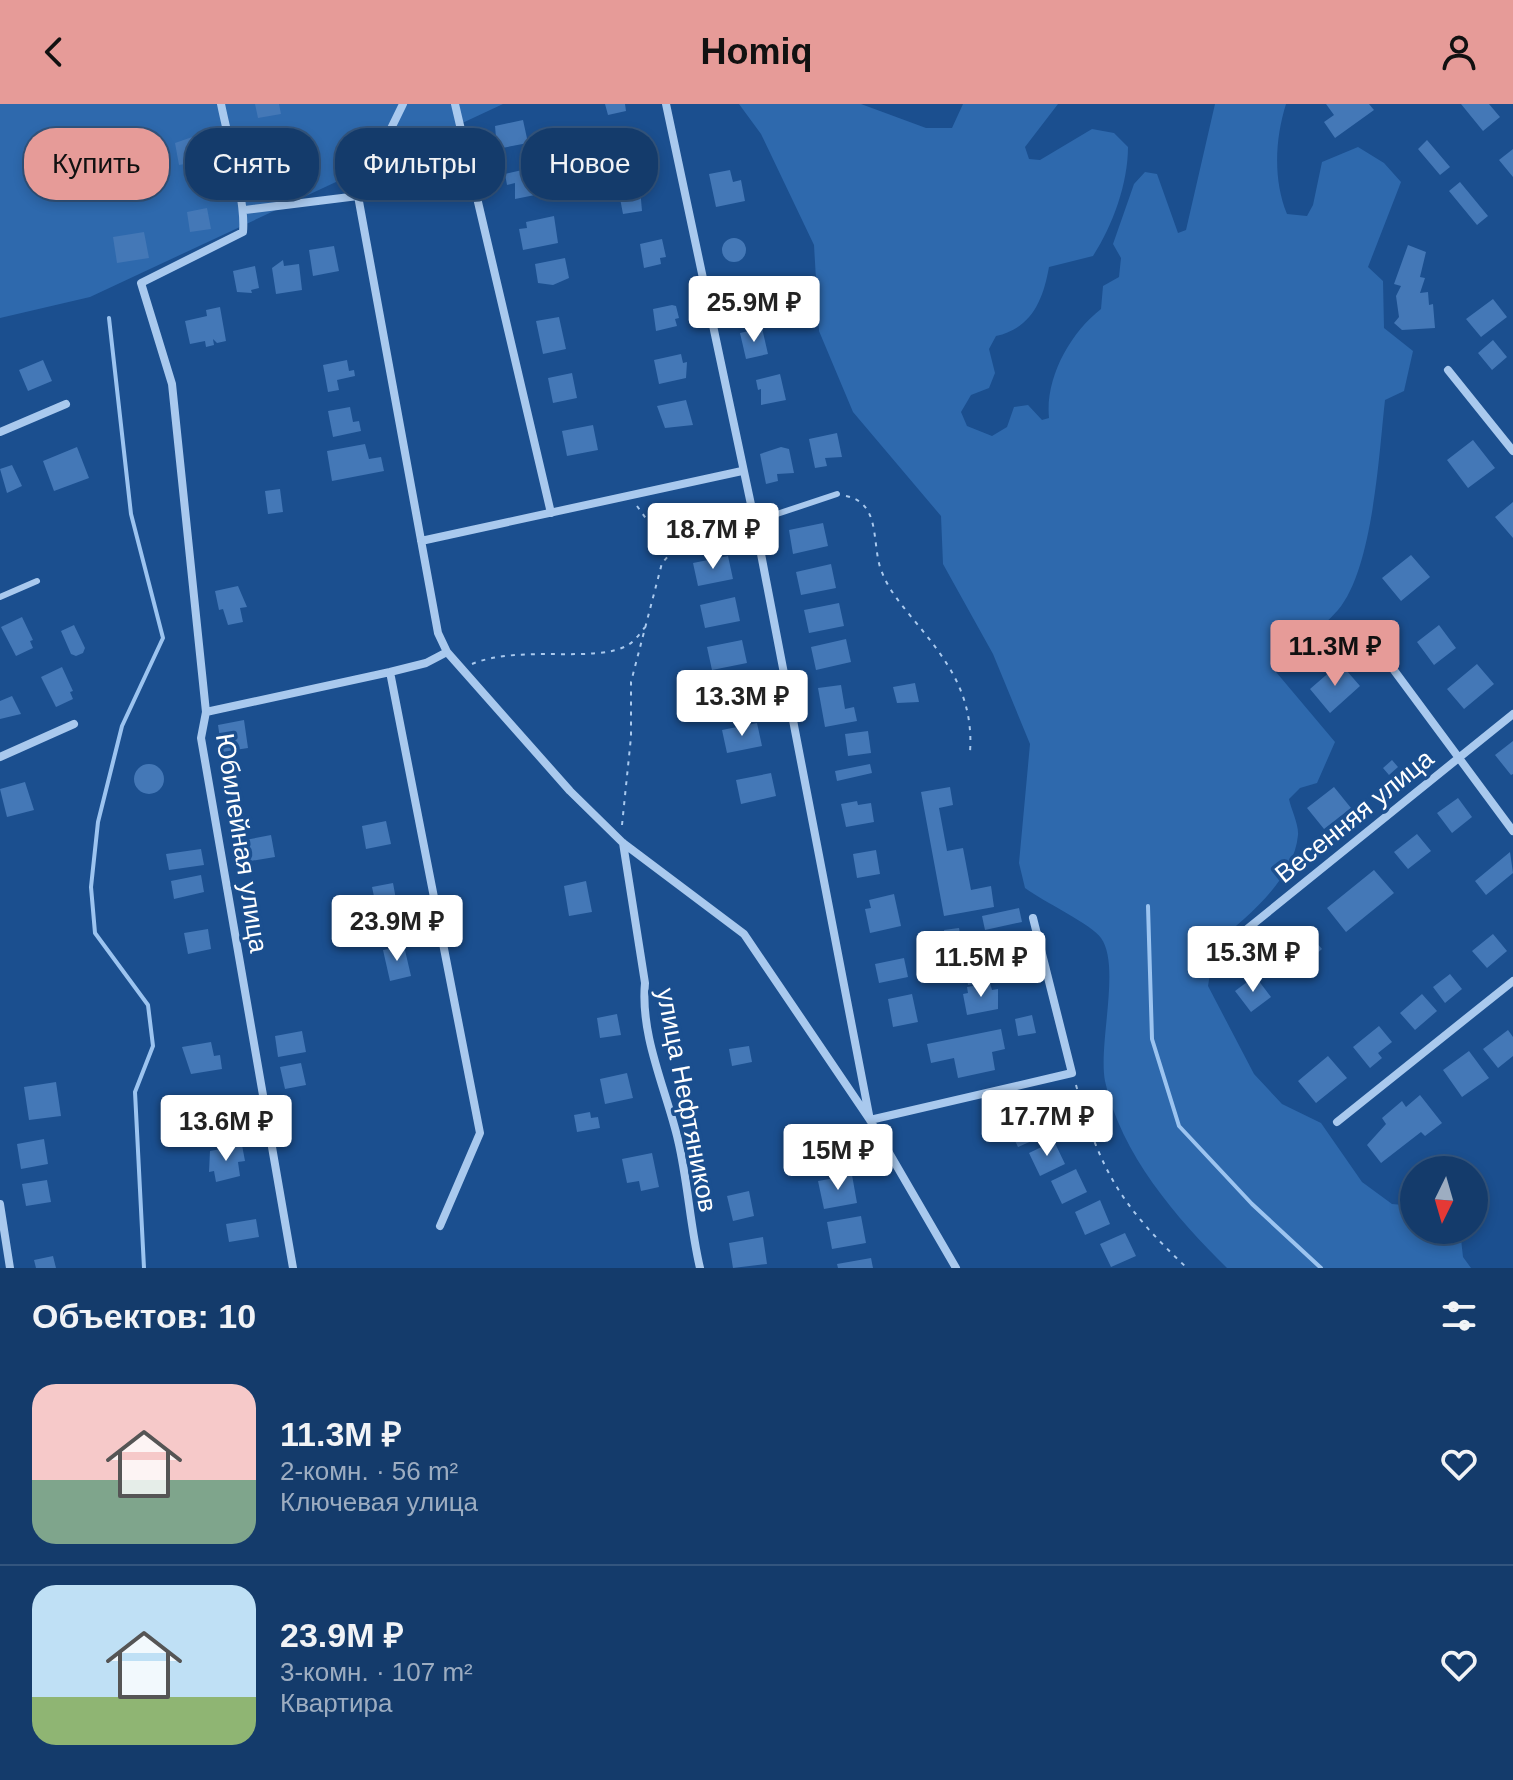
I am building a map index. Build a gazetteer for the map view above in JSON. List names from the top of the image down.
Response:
{
  "streets": {
    "street": ["Весенняя улица", "Юбилейная улица", "улица Нефтяников"]
  },
  "north": "bottom",
  "page": {
    "header": "Homiq",
    "chip": [
      "Купить",
      "Снять",
      "Фильтры",
      "Новое"
    ],
    "price": [
      "25.9M ₽",
      "18.7M ₽",
      "11.3M ₽",
      "13.3M ₽",
      "23.9M ₽",
      "15.3M ₽",
      "11.5M ₽",
      "17.7M ₽",
      "13.6M ₽",
      "15M ₽"
    ],
    "heading": "Объектов: 10",
    "list": [
      {
        "name": "11.3M ₽",
        "note": "2-комн. · 56 m² · Ключевая улица"
      },
      {
        "name": "23.9M ₽",
        "note": "3-комн. · 107 m² · Квартира"
      }
    ]
  }
}
